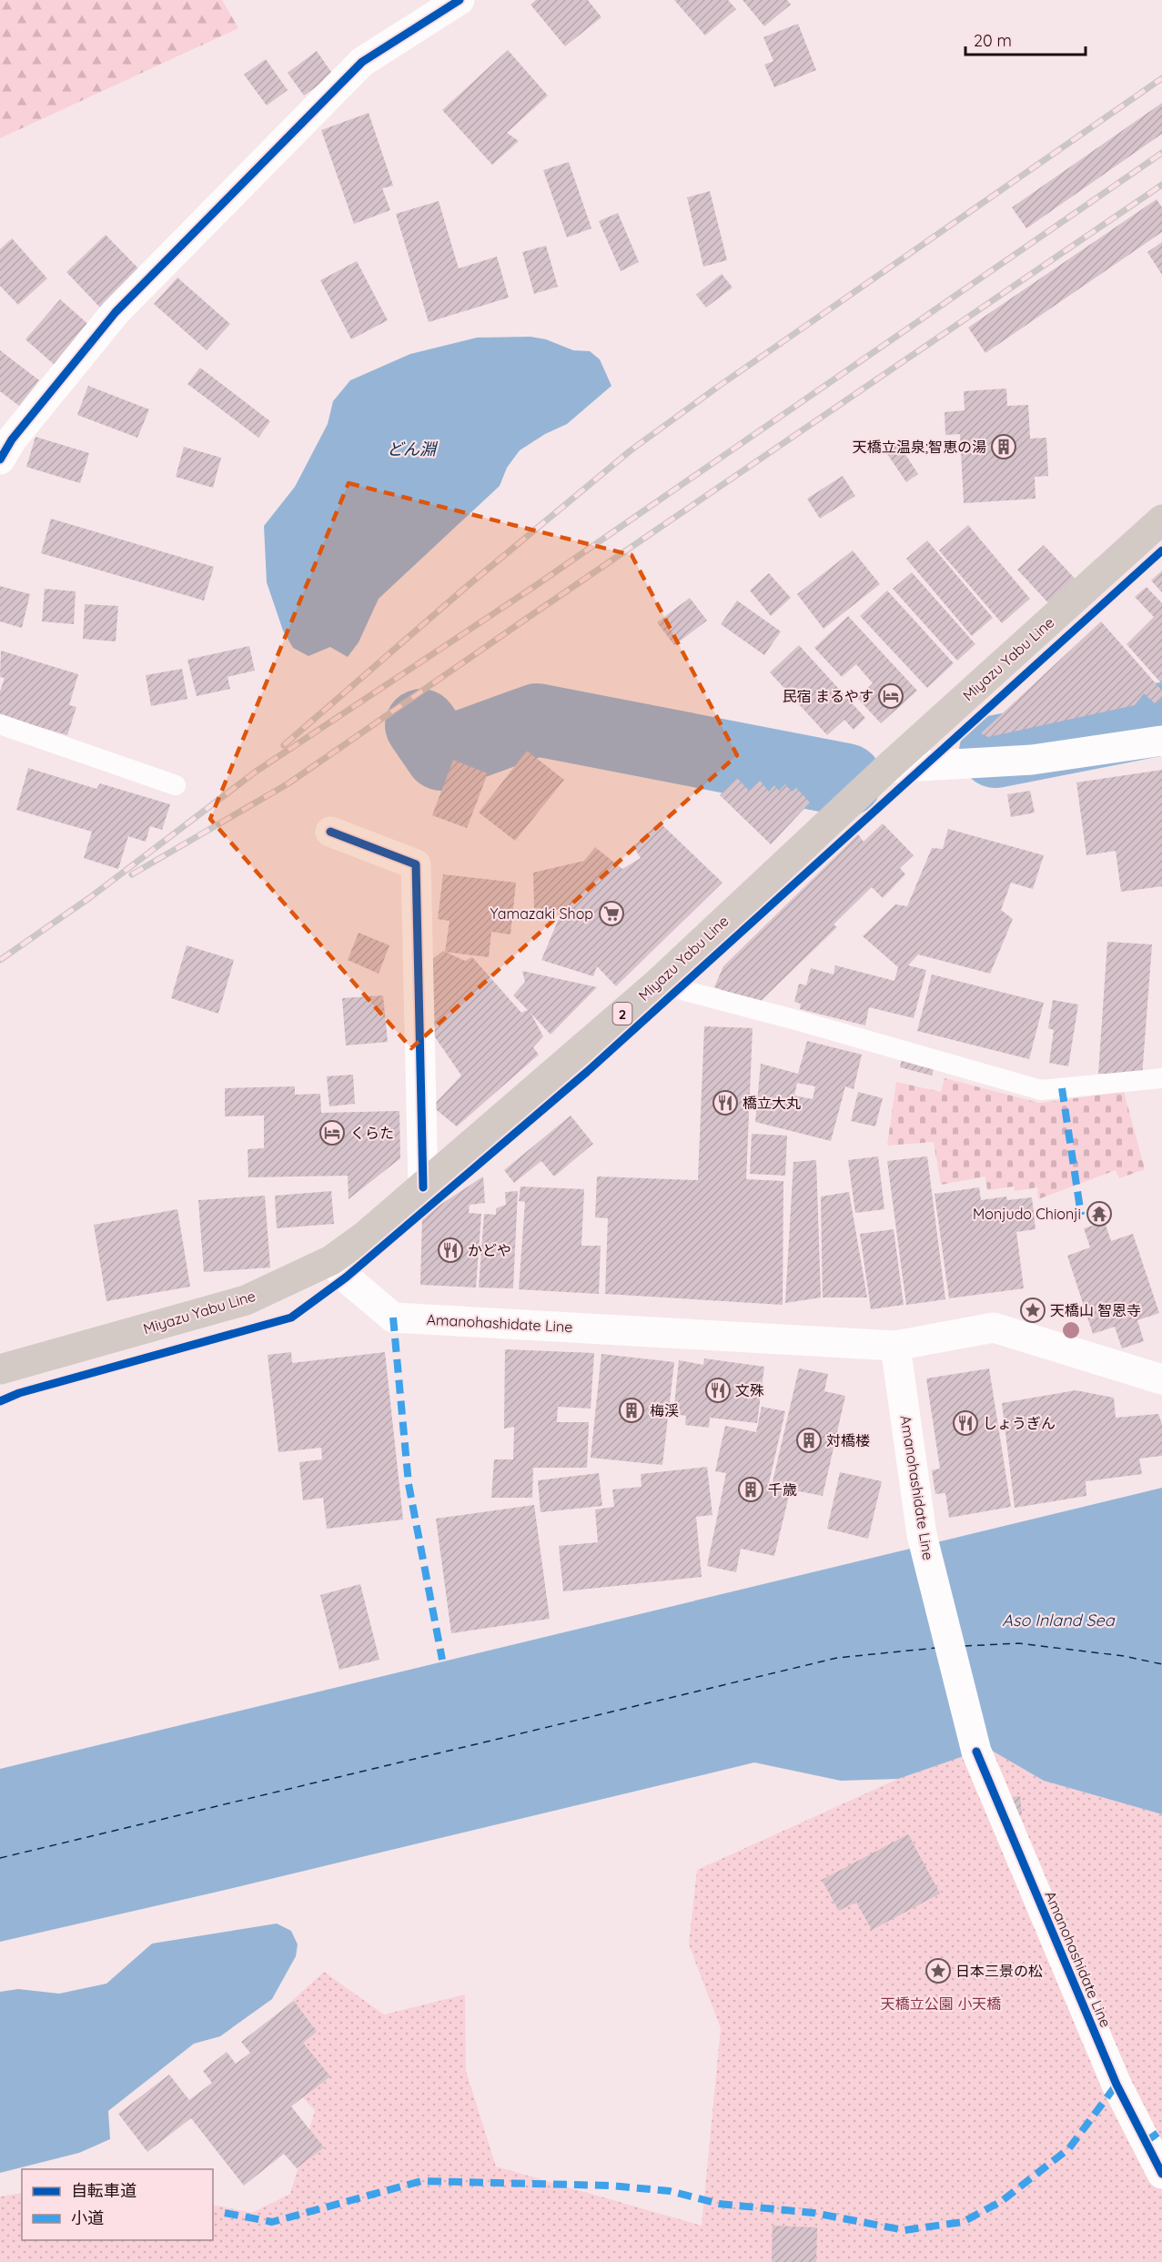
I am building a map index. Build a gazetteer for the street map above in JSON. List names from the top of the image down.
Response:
{
  "streets": {
    "main road": ["Miyazu Yabu Line", "2"],
    "street": ["Amanohashidate Line"]
  },
  "crossings": [
    ["Miyazu Yabu Line", "Amanohashidate Line"]
  ],
  "water": ["どん淵", "Aso Inland Sea"],
  "parks": ["天橋立公園 小天橋"],
  "places": {
    "building": [
      "天橋立温泉;智恵の湯",
      "梅渓",
      "対橋楼",
      "千歳"
    ],
    "hotel": ["民宿 まるやす", "くらた"],
    "supermarket": ["Yamazaki Shop"],
    "restaurant": [
      "橋立大丸",
      "かどや",
      "文殊",
      "しょうぎん"
    ],
    "temple": ["Monjudo Chionji"],
    "place": ["天橋山 智恩寺", "日本三景の松"]
  },
  "legend": ["自転車道", "小道"],
  "scale_bar": "20 m"
}
